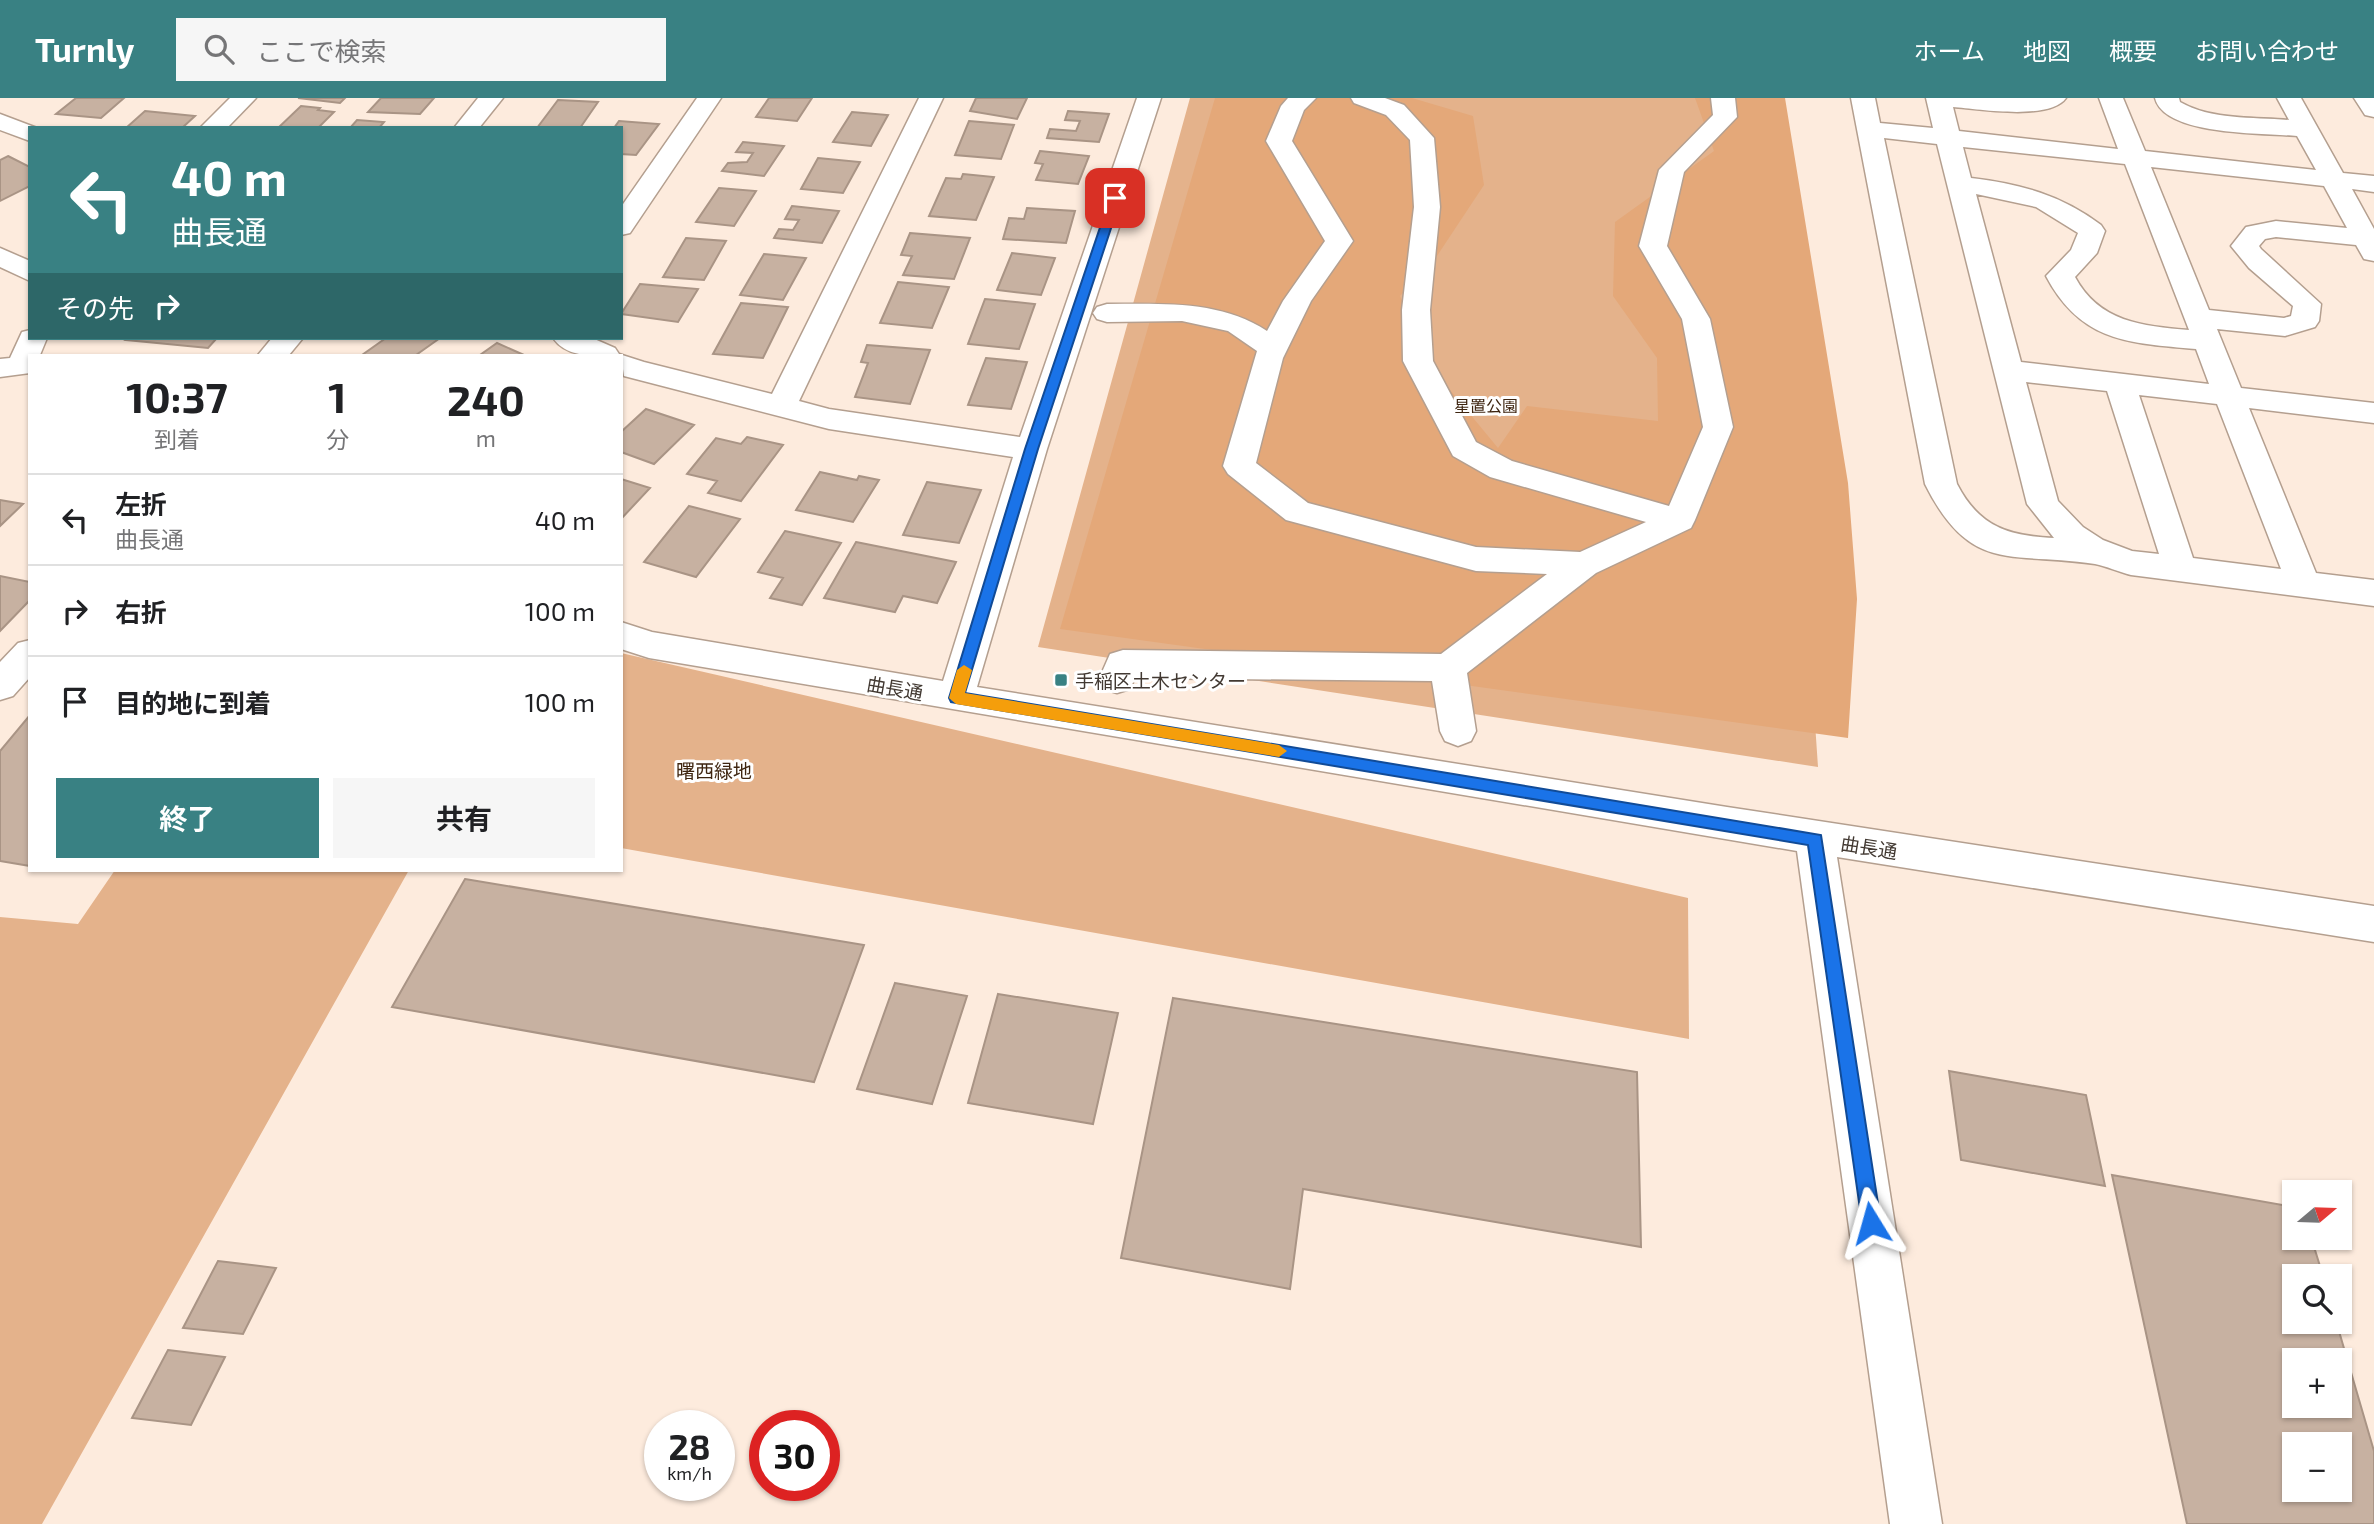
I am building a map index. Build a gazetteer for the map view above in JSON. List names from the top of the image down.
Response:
{
  "streets": {
    "street": ["曲長通"]
  },
  "parks": ["星置公園", "曙西緑地"],
  "places": {
    "transit": ["手稲区土木センター"]
  },
  "north": "right",
  "page": {
    "header": "Turnly",
    "search": "ここで検索",
    "nav": [
      "ホーム",
      "地図",
      "概要",
      "お問い合わせ"
    ],
    "turn": ["40 m", "曲長通"],
    "then": "その先",
    "eta": [
      "10:37",
      "到着",
      "1",
      "分",
      "240",
      "m"
    ],
    "list": [
      {
        "name": "左折",
        "note": "曲長通",
        "value": "40 m"
      },
      {
        "name": "右折",
        "value": "100 m"
      },
      {
        "name": "目的地に到着",
        "value": "100 m"
      }
    ],
    "buttons": ["終了", "共有"],
    "map_buttons": ["+", "−"],
    "speed": "28 km/h",
    "limit": "30"
  }
}
